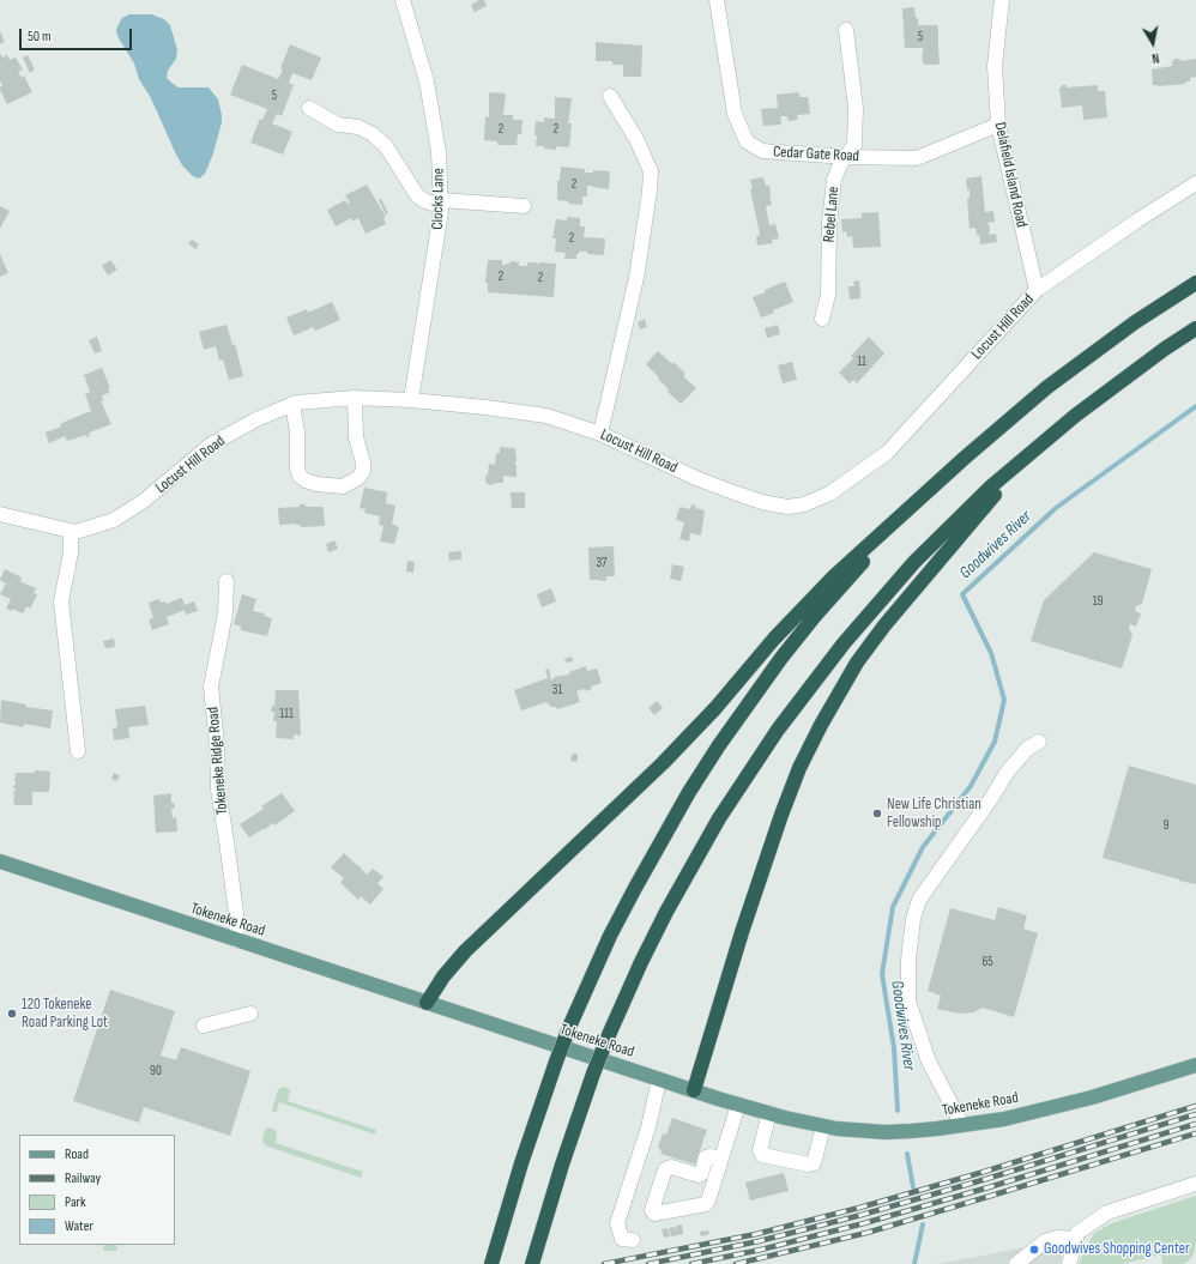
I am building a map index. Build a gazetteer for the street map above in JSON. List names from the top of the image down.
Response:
{
  "streets": {
    "main road": ["Tokeneke Road"],
    "street": [
      "Cedar Gate Road",
      "Delafield Island Road",
      "Clocks Lane",
      "Rebel Lane",
      "Locust Hill Road",
      "Tokeneke Ridge Road"
    ]
  },
  "crossings": [
    ["Cedar Gate Road", "Delafield Island Road"],
    ["Cedar Gate Road", "Rebel Lane"],
    ["Delafield Island Road", "Locust Hill Road"],
    ["Clocks Lane", "Locust Hill Road"],
    ["Tokeneke Ridge Road", "Tokeneke Road"]
  ],
  "water": ["Goodwives River"],
  "places": ["New Life Christian Fellowship", "120 Tokeneke Road Parking Lot", "Goodwives Shopping Center"],
  "house_numbers": [
    "5",
    "5",
    "2",
    "2",
    "2",
    "2",
    "2",
    "2",
    "11",
    "37",
    "19",
    "31",
    "111",
    "9",
    "65",
    "90"
  ],
  "legend": [
    "Road",
    "Railway",
    "Park",
    "Water"
  ],
  "scale_bar": "50 m",
  "north": "bottom"
}
